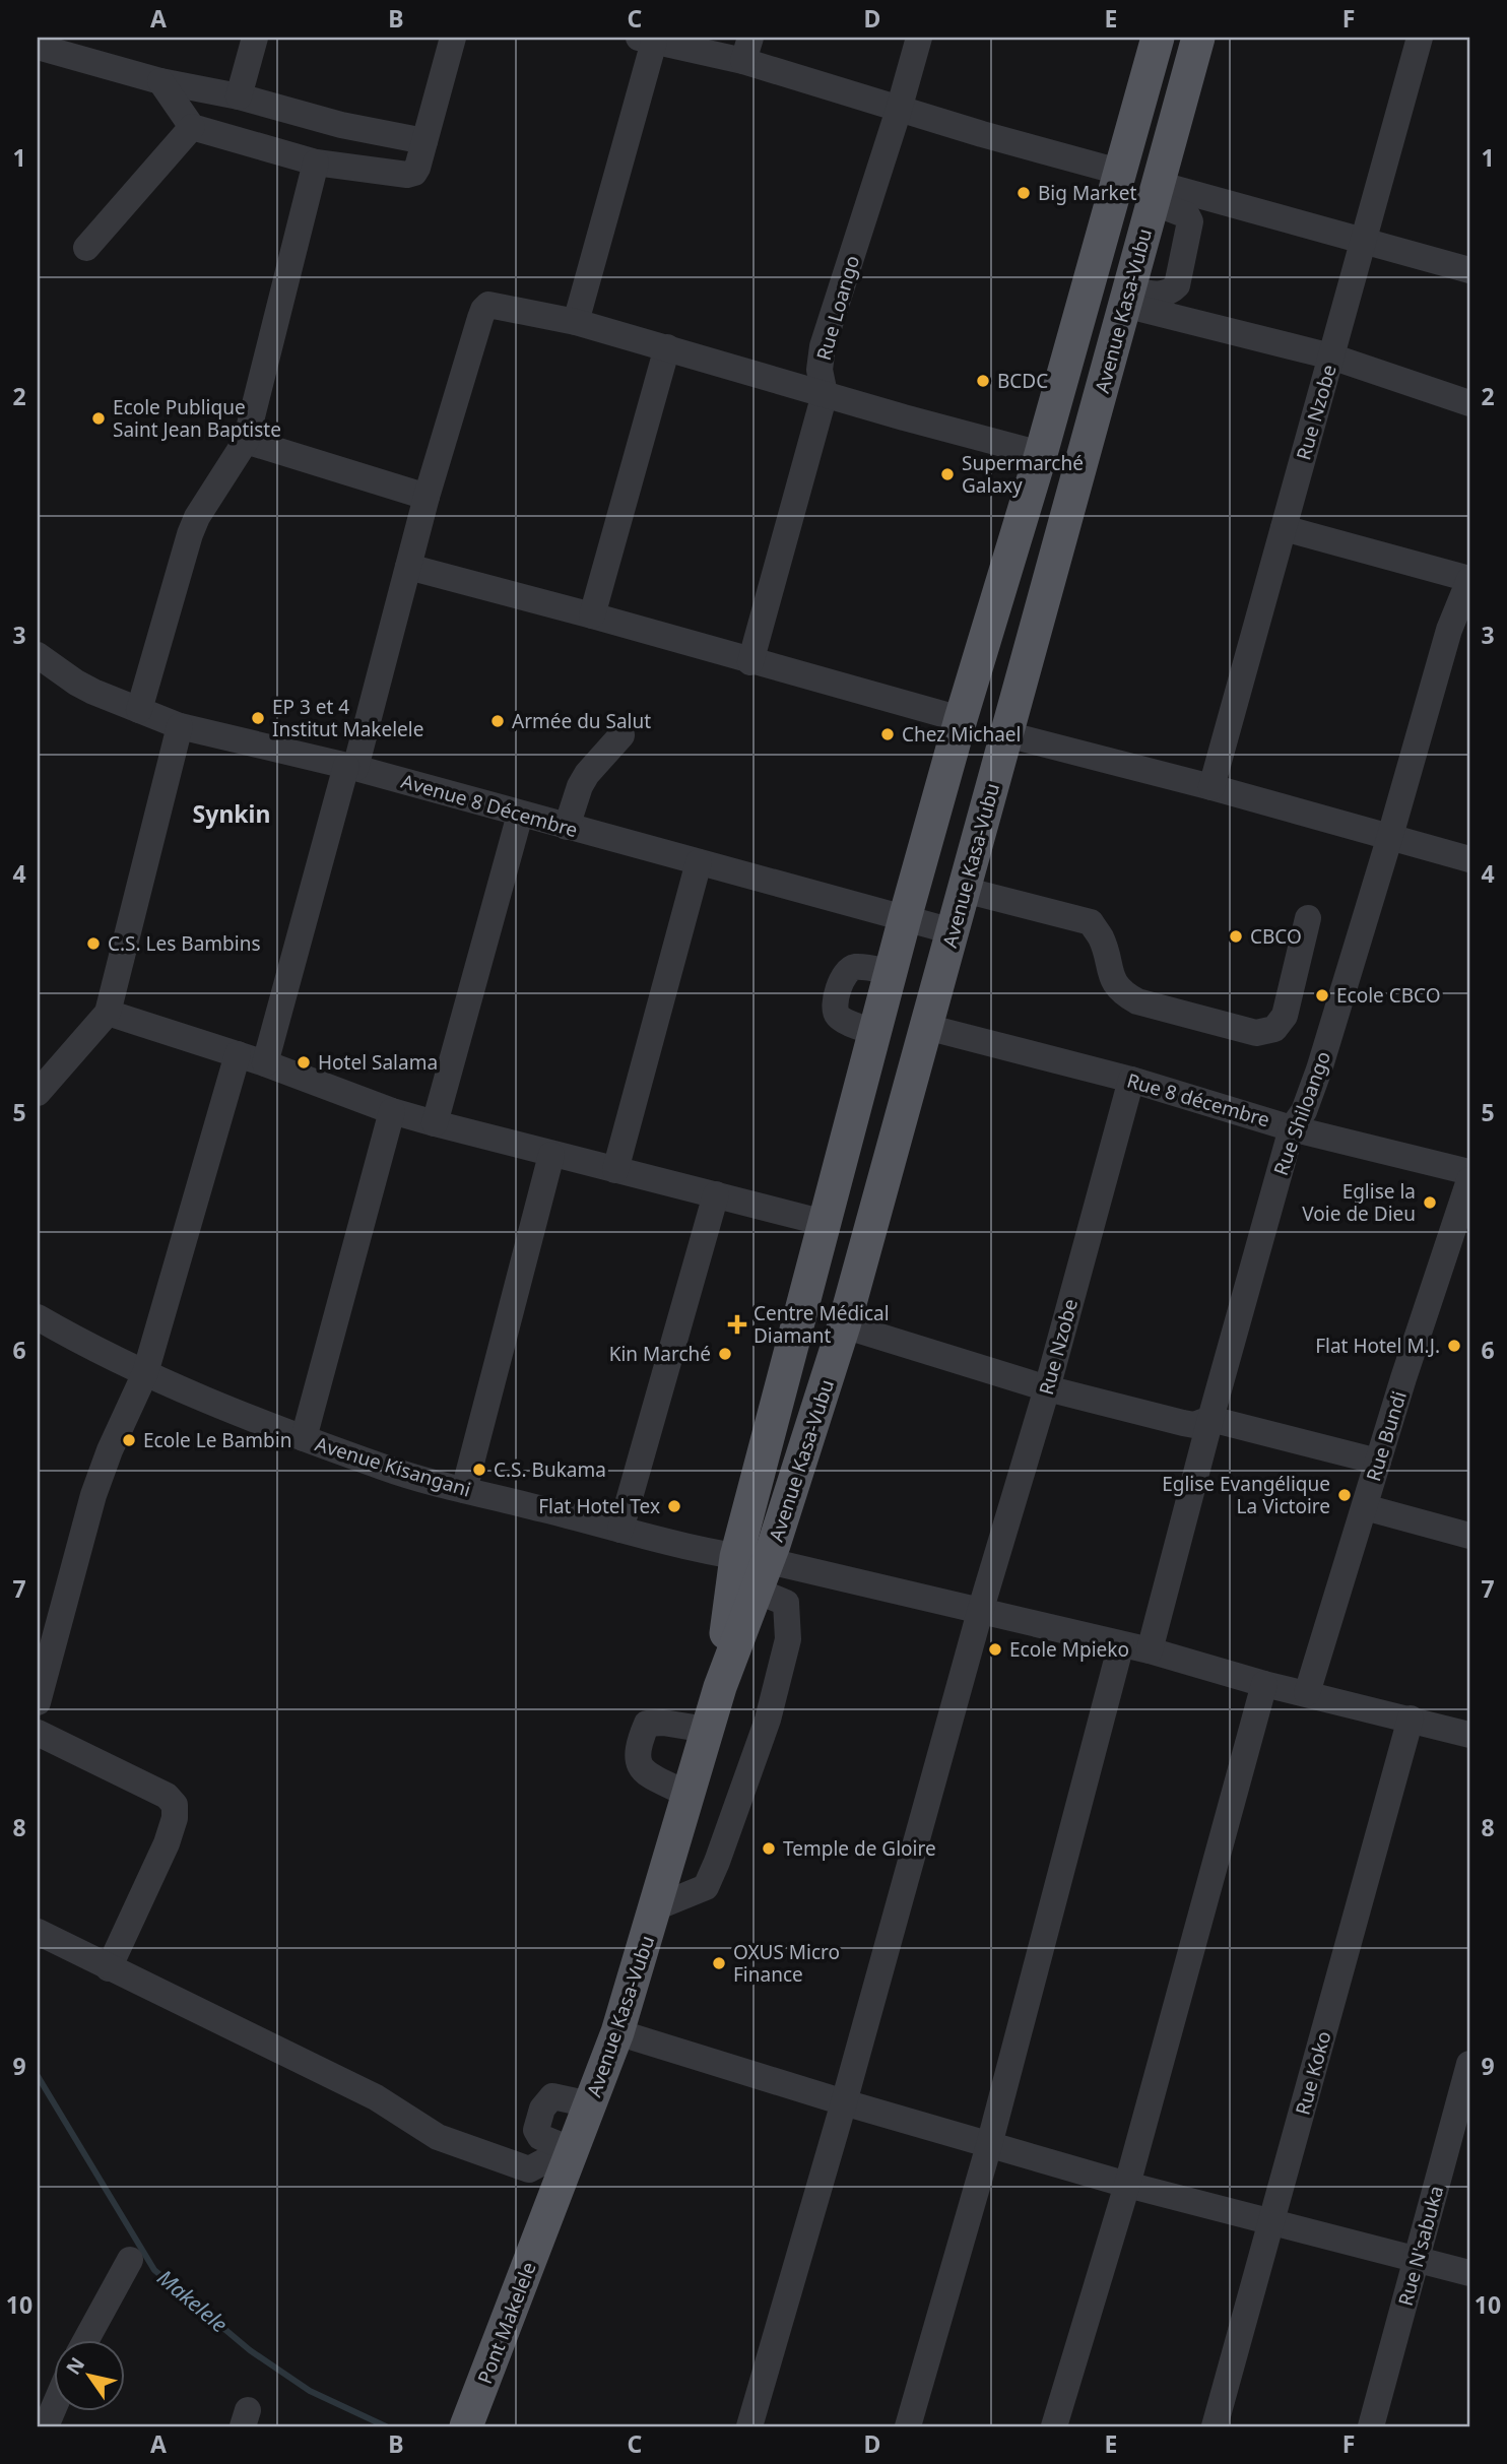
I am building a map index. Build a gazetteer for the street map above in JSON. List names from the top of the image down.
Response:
{
  "streets": {
    "main road": ["Avenue Kasa-Vubu", "Pont Makelele"],
    "street": [
      "Rue Loango",
      "Rue Nzobe",
      "Avenue 8 Décembre",
      "Rue 8 décembre",
      "Rue Shiloango",
      "Rue Bundi",
      "Avenue Kisangani",
      "Rue Koko",
      "Rue N'sabuka"
    ]
  },
  "crossings": [
    ["Avenue Kasa-Vubu", "Avenue 8 Décembre"],
    ["Avenue Kasa-Vubu", "Rue 8 décembre"],
    ["Avenue Kasa-Vubu", "Avenue Kisangani"],
    ["Avenue Kasa-Vubu", "Pont Makelele"],
    ["Rue Nzobe", "Rue 8 décembre"],
    ["Rue 8 décembre", "Rue Shiloango"]
  ],
  "districts": ["Synkin"],
  "water": ["Makelele"],
  "places": {
    "other": [
      "Big Market",
      "BCDC",
      "Ecole Publique Saint Jean Baptiste",
      "Supermarché Galaxy",
      "EP 3 et 4 Institut Makelele",
      "Armée du Salut",
      "Chez Michael",
      "CBCO",
      "C.S. Les Bambins",
      "Ecole CBCO",
      "Hotel Salama",
      "Eglise la Voie de Dieu",
      "Flat Hotel M.J.",
      "Kin Marché",
      "Ecole Le Bambin",
      "C.S. Bukama",
      "Eglise Evangélique La Victoire",
      "Flat Hotel Tex",
      "Ecole Mpieko",
      "Temple de Gloire",
      "OXUS Micro Finance"
    ],
    "health": ["Centre Médical Diamant"]
  },
  "north": "top left",
  "grid": {
    "columns": [
      "A",
      "B",
      "C",
      "D",
      "E",
      "F"
    ],
    "rows": [
      "1",
      "2",
      "3",
      "4",
      "5",
      "6",
      "7",
      "8",
      "9",
      "10"
    ]
  }
}
